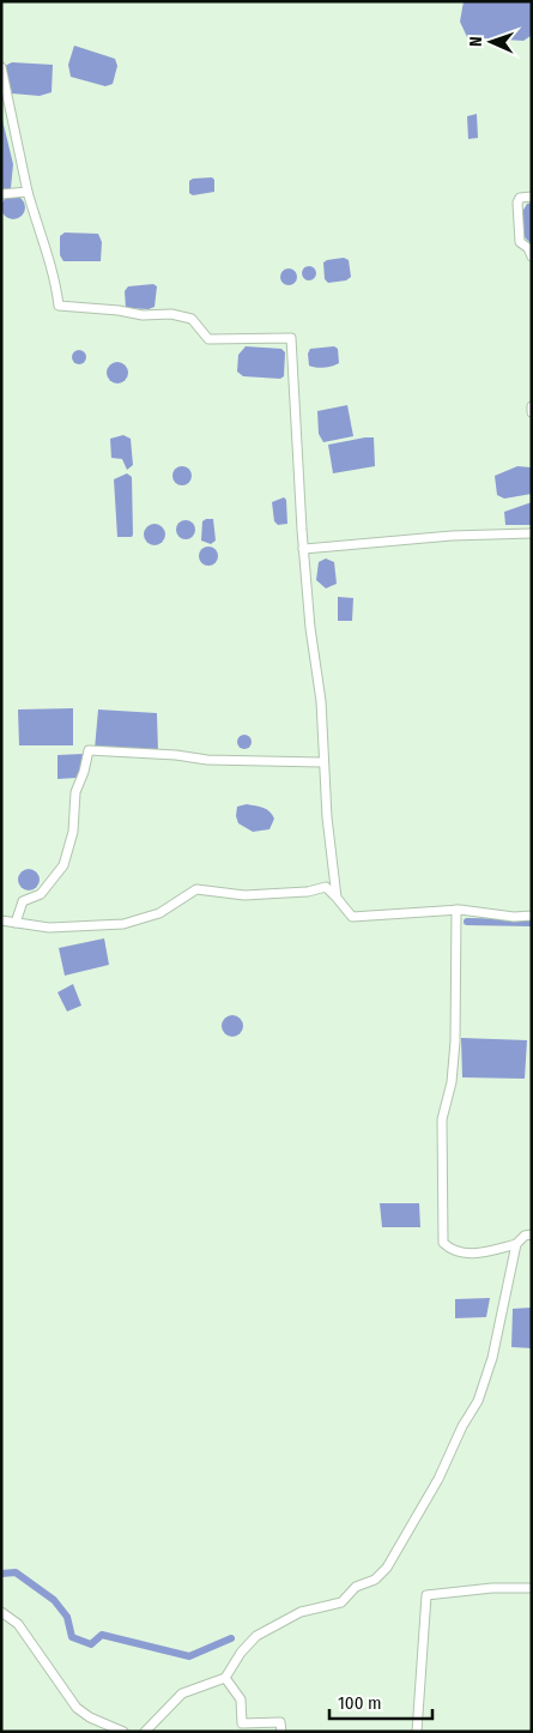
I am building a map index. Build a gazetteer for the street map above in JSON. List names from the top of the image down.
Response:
{
  "scale_bar": "100 m",
  "north": "left"
}
